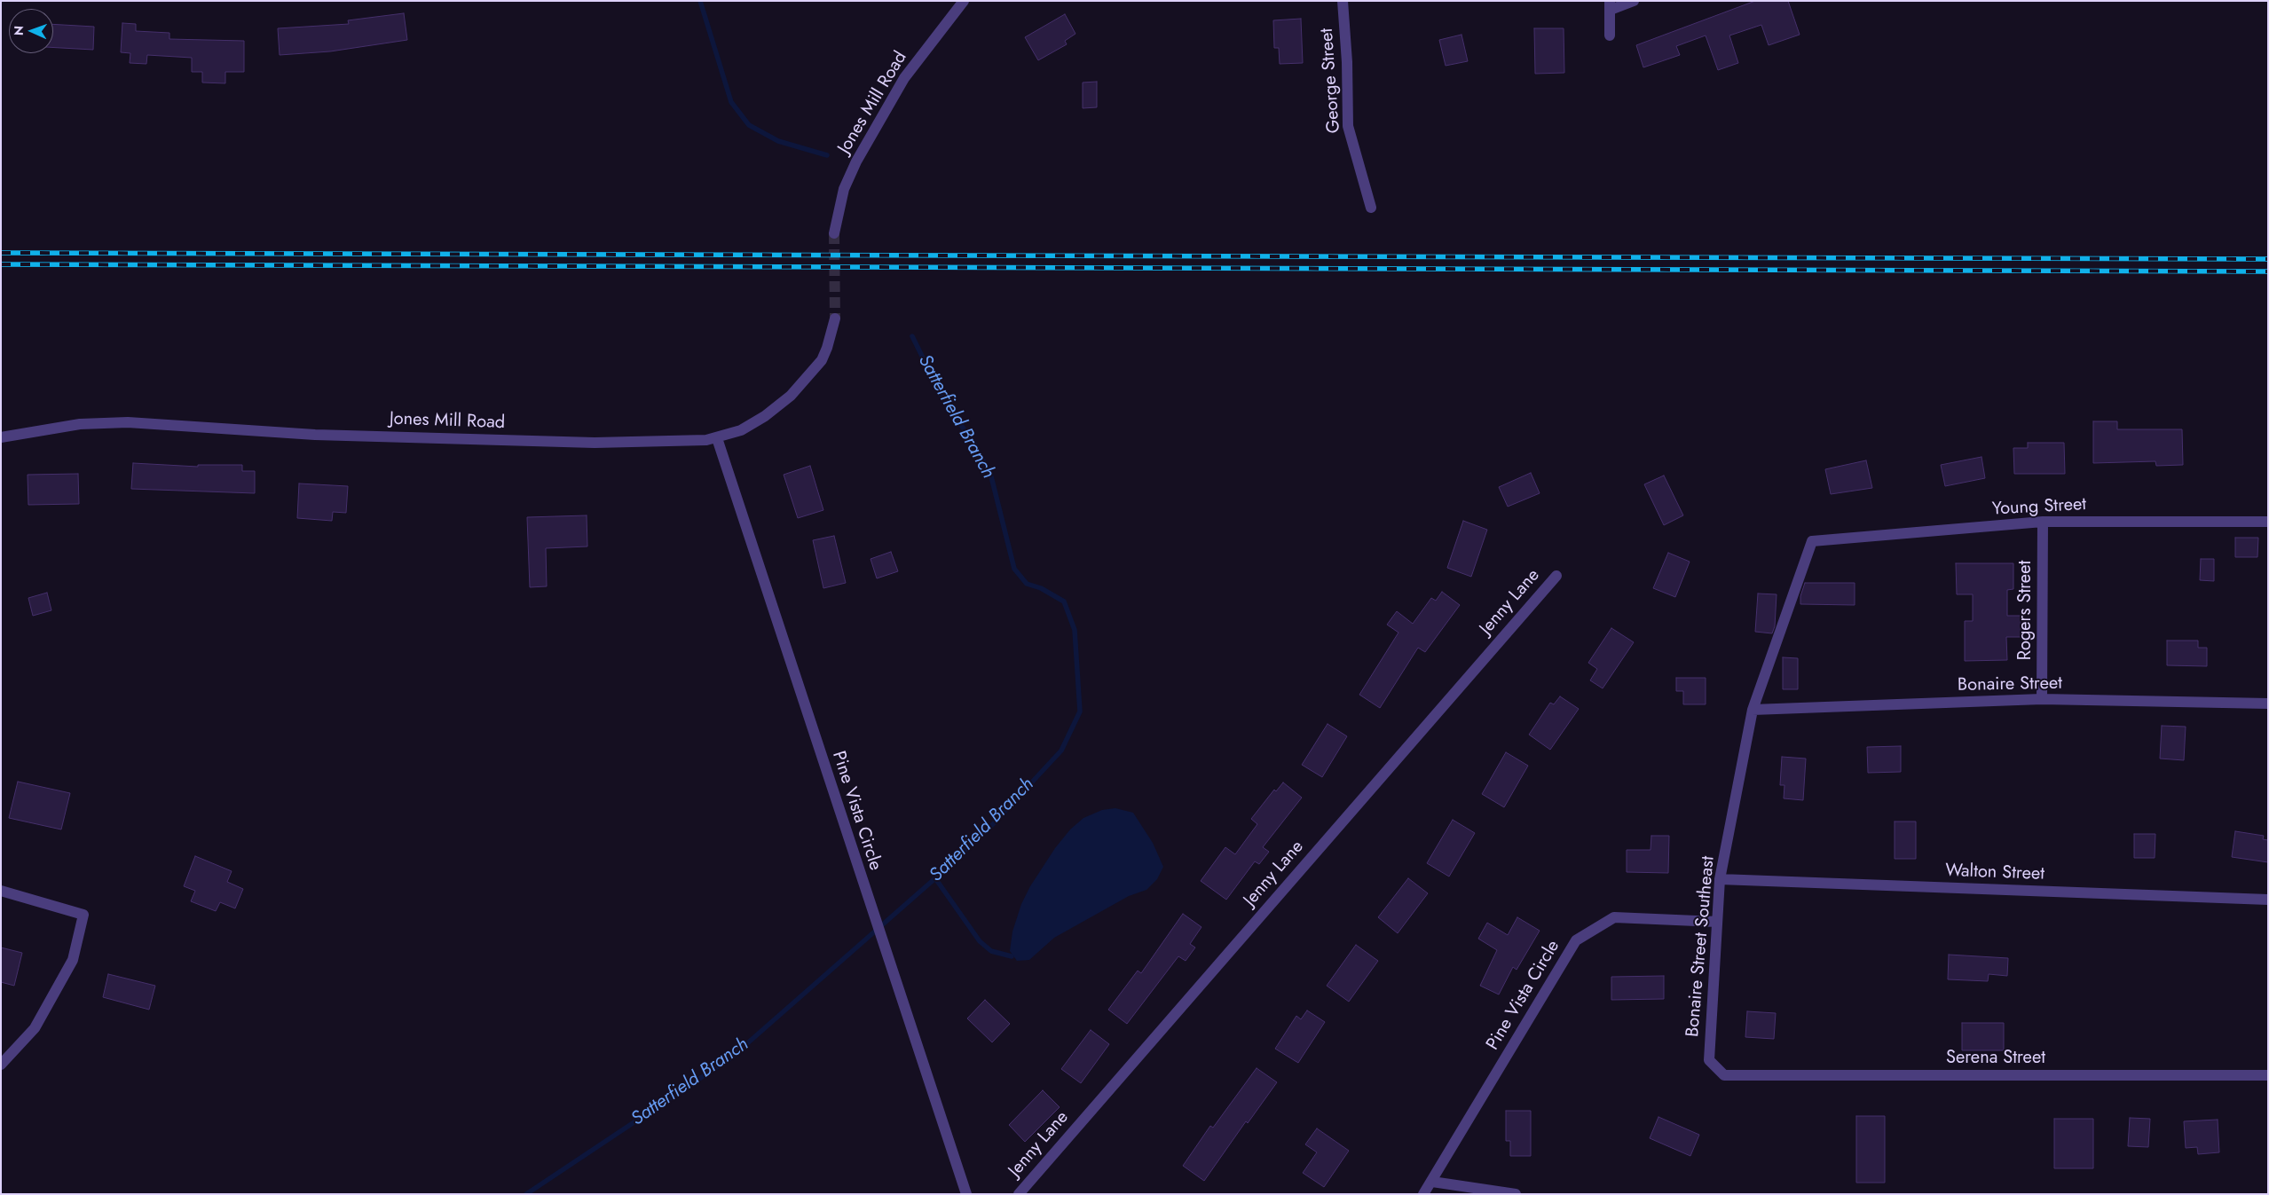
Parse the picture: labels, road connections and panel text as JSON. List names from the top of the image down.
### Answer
{
  "streets": {
    "street": [
      "George Street",
      "Jones Mill Road",
      "Young Street",
      "Jenny Lane",
      "Rogers Street",
      "Bonaire Street",
      "Pine Vista Circle",
      "Walton Street",
      "Bonaire Street Southeast",
      "Serena Street"
    ]
  },
  "crossings": [
    ["Jones Mill Road", "Pine Vista Circle"],
    ["Young Street", "Rogers Street"],
    ["Young Street", "Bonaire Street Southeast"],
    ["Rogers Street", "Bonaire Street"],
    ["Bonaire Street", "Bonaire Street Southeast"],
    ["Pine Vista Circle", "Bonaire Street Southeast"],
    ["Walton Street", "Bonaire Street Southeast"],
    ["Bonaire Street Southeast", "Serena Street"]
  ],
  "water": ["Satterfield Branch"],
  "north": "left"
}
